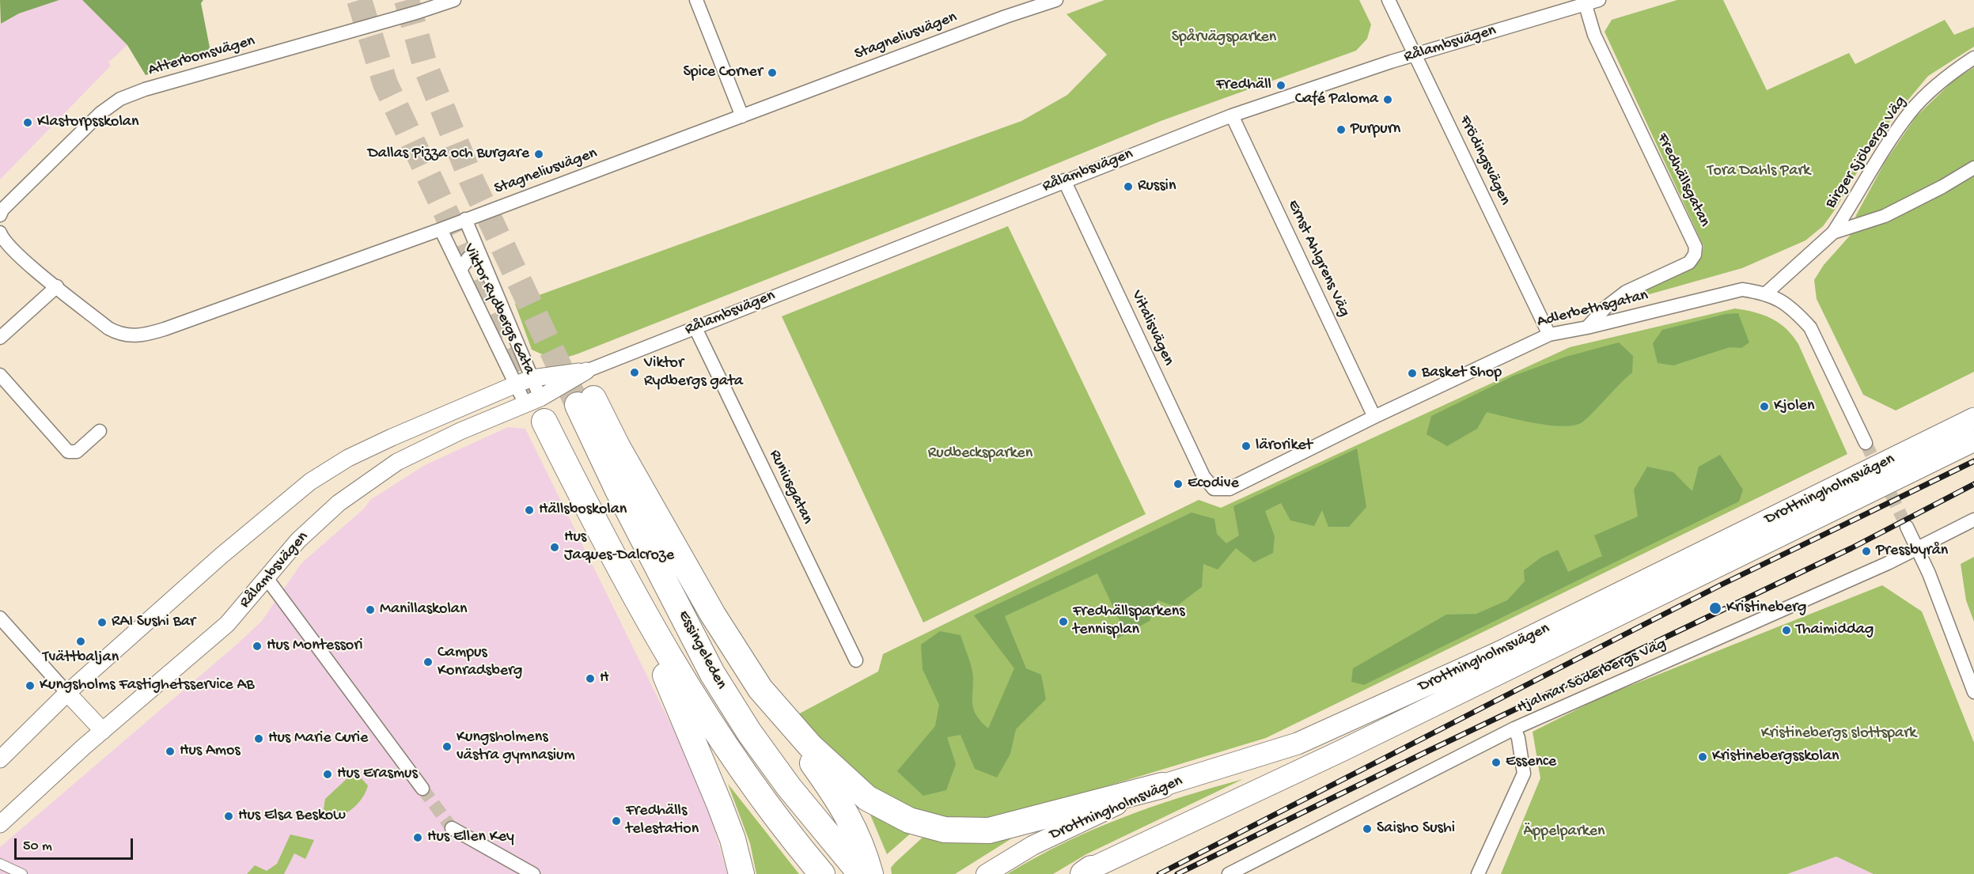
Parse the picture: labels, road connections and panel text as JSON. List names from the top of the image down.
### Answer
{
  "streets": {
    "highway": ["Essingeleden"],
    "main road": ["Drottningholmsvägen"],
    "street": [
      "Stagneliusvägen",
      "Rålambsvägen",
      "Atterbomsvägen",
      "Birger Sjöbergs Väg",
      "Frödingsvägen",
      "Fredhällsgatan",
      "Ernst Ahlgrens Väg",
      "Viktor Rydbergs Gata",
      "Adlerbethsgatan",
      "Vitalisvägen",
      "Runiusgatan",
      "Hjalmar Söderbergs Väg"
    ]
  },
  "crossings": [
    ["Stagneliusvägen", "Viktor Rydbergs Gata"],
    ["Rålambsvägen", "Frödingsvägen"],
    ["Rålambsvägen", "Fredhällsgatan"],
    ["Rålambsvägen", "Ernst Ahlgrens Väg"],
    ["Rålambsvägen", "Viktor Rydbergs Gata"],
    ["Rålambsvägen", "Vitalisvägen"],
    ["Rålambsvägen", "Runiusgatan"],
    ["Rålambsvägen", "Essingeleden"],
    ["Frödingsvägen", "Adlerbethsgatan"],
    ["Fredhällsgatan", "Adlerbethsgatan"],
    ["Ernst Ahlgrens Väg", "Adlerbethsgatan"],
    ["Viktor Rydbergs Gata", "Essingeleden"],
    ["Adlerbethsgatan", "Vitalisvägen"]
  ],
  "parks": [
    "Spårvägsparken",
    "Tora Dahls Park",
    "Rudbecksparken",
    "Kristinebergs slottspark",
    "Äppelparken"
  ],
  "places": [
    "Spice Corner",
    "Fredhäll",
    "Café Paloma",
    "Klastorpsskolan",
    "Purpurn",
    "Dallas Pizza och Burgare",
    "Russin",
    "Viktor Rydbergs gata",
    "Basket Shop",
    "Kjolen",
    "läroriket",
    "Ecodive",
    "Hällsboskolan",
    "Hus Jaques-Dalcroze",
    "Pressbyrån",
    "Kristineberg",
    "Manillaskolan",
    "Fredhällsparkens tennisplan",
    "RAI Sushi Bar",
    "Thaimiddag",
    "Tvättbaljan",
    "Hus Montessori",
    "Campus Konradsberg",
    "H",
    "Kungsholms Fastighetsservice AB",
    "Hus Marie Curie",
    "Kungsholmens västra gymnasium",
    "Hus Amos",
    "Kristinebergsskolan",
    "Essence",
    "Hus Erasmus",
    "Hus Elsa Beskow",
    "Fredhälls telestation",
    "Saisho Sushi",
    "Hus Ellen Key"
  ],
  "scale_bar": "50 m"
}
